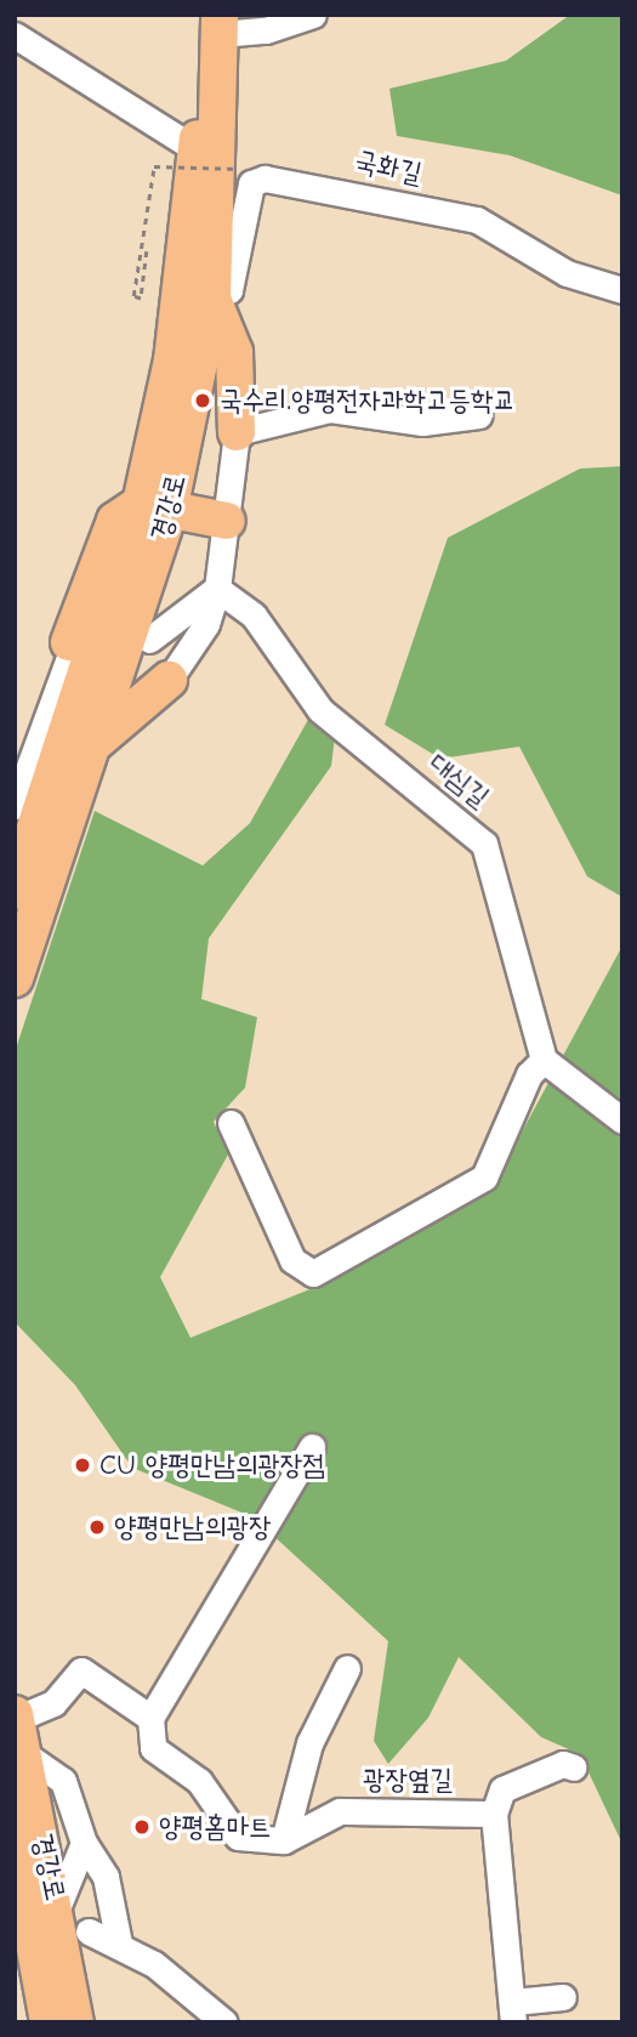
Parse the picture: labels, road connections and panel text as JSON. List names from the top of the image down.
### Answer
{
  "streets": {
    "highway": ["경강로"],
    "street": ["국화길", "대심길", "광장옆길"]
  },
  "crossings": [
    ["국화길", "경강로"]
  ],
  "places": [
    "국수리.양평전자과학고등학교",
    "CU 양평만남의광장점",
    "양평만남의광장",
    "양평홈마트"
  ]
}
